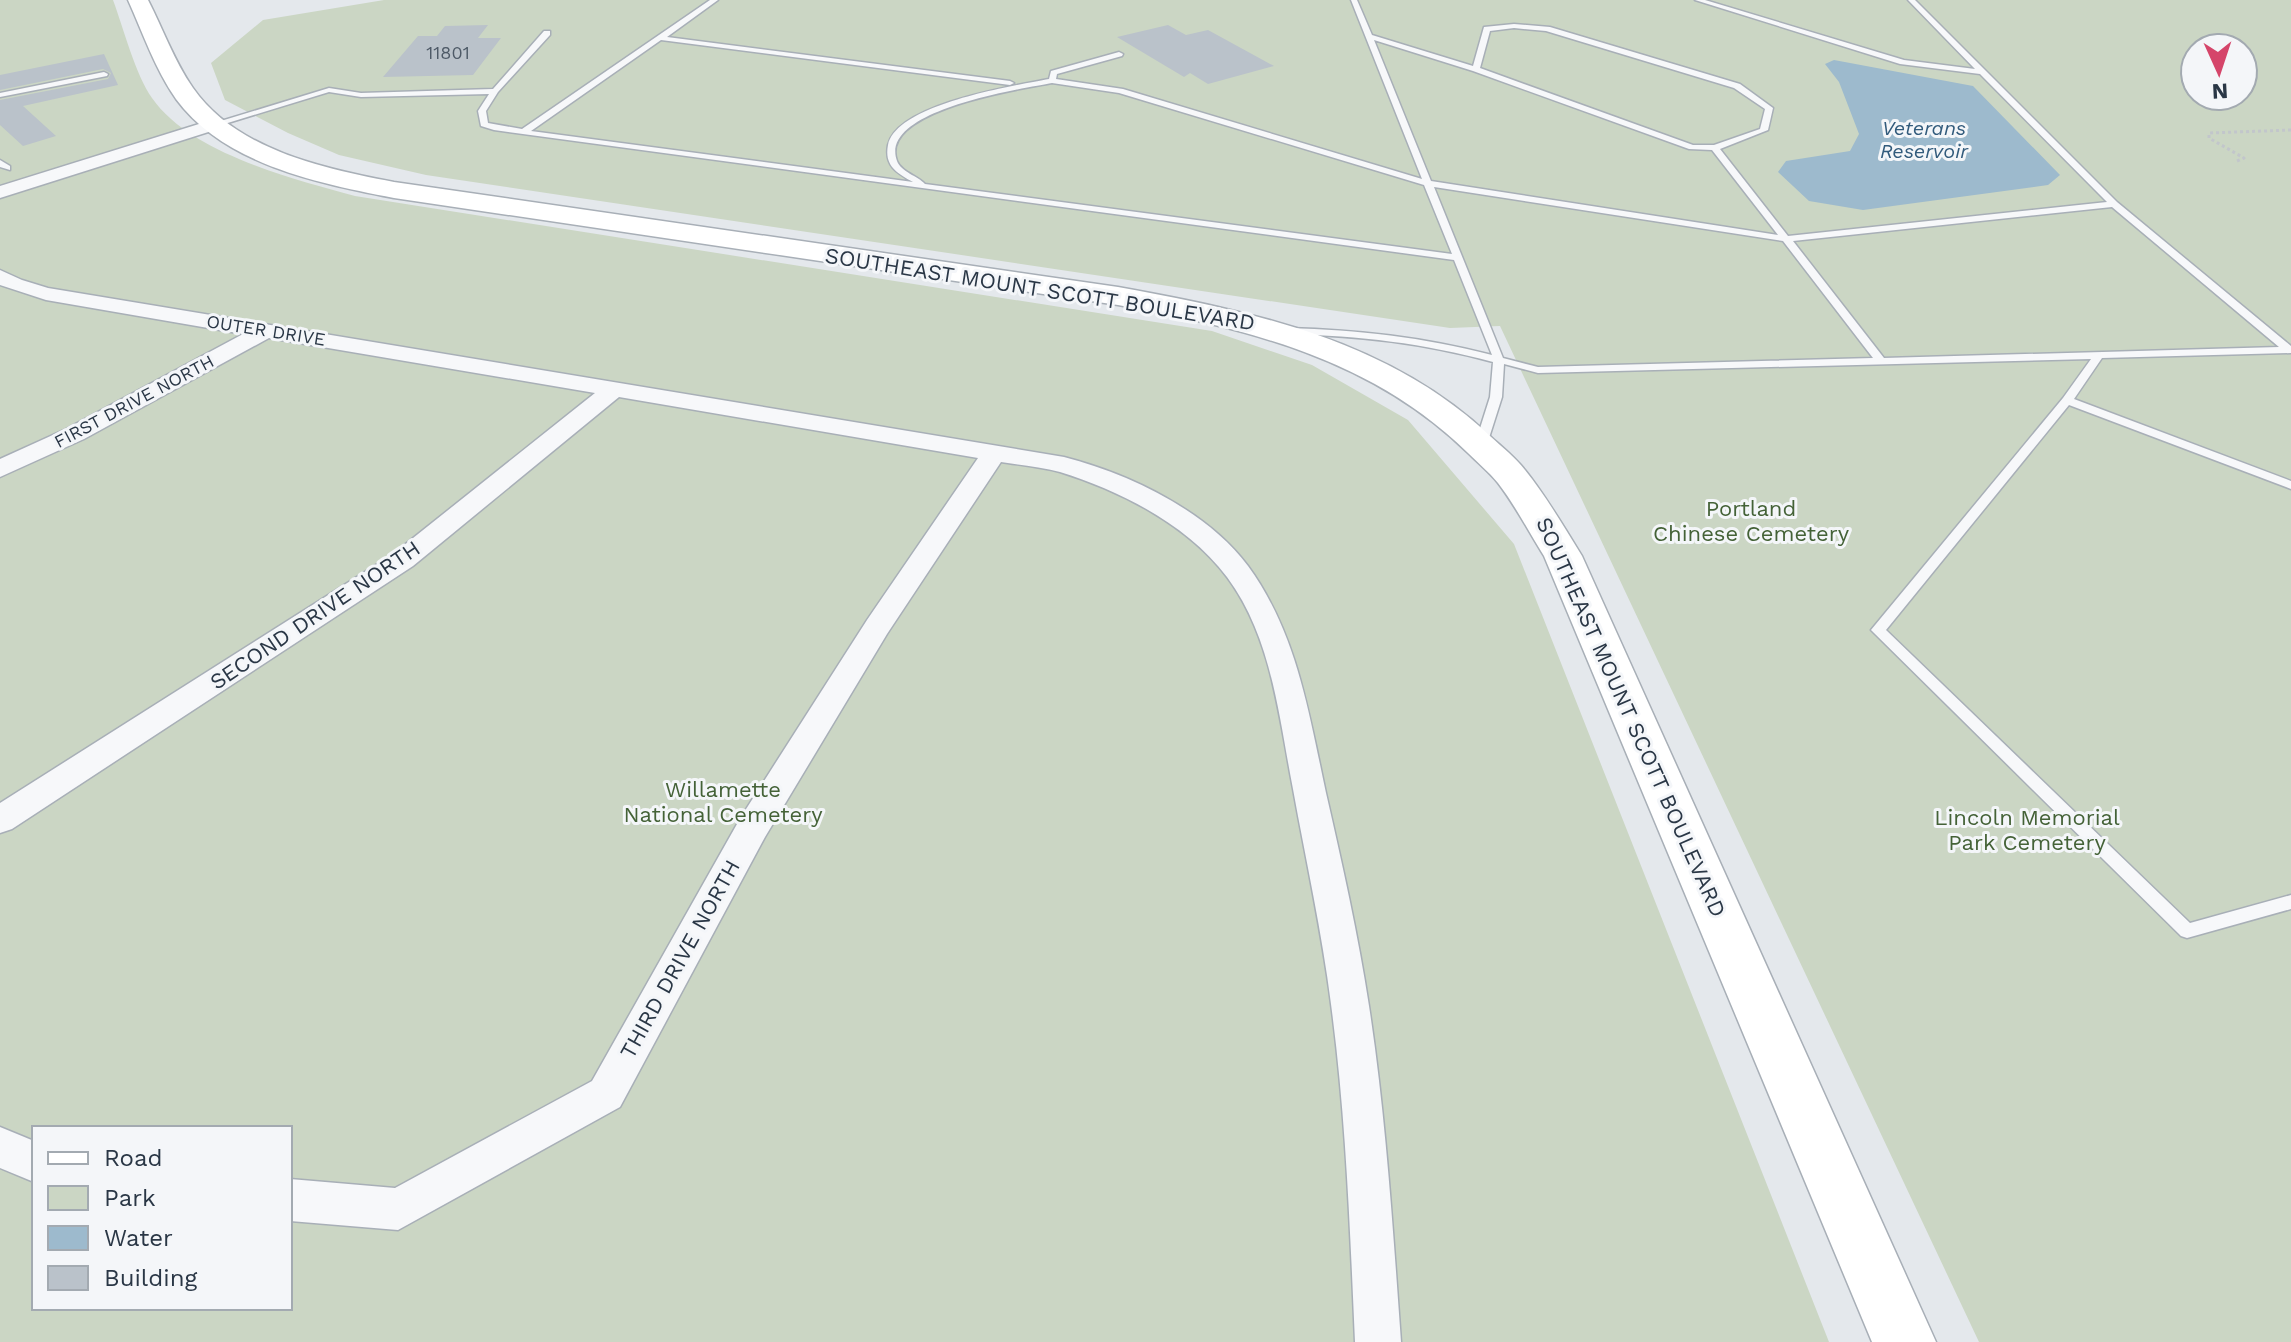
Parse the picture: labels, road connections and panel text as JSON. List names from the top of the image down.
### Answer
{
  "streets": {
    "main road": ["SOUTHEAST MOUNT SCOTT BOULEVARD"],
    "street": [
      "OUTER DRIVE",
      "FIRST DRIVE NORTH",
      "SECOND DRIVE NORTH",
      "THIRD DRIVE NORTH"
    ]
  },
  "crossings": [
    ["OUTER DRIVE", "FIRST DRIVE NORTH"],
    ["OUTER DRIVE", "SECOND DRIVE NORTH"],
    ["OUTER DRIVE", "THIRD DRIVE NORTH"]
  ],
  "water": ["Veterans Reservoir"],
  "parks": ["Portland Chinese Cemetery", "Willamette National Cemetery", "Lincoln Memorial Park Cemetery"],
  "house_numbers": ["11801"],
  "legend": [
    "Road",
    "Park",
    "Water",
    "Building"
  ],
  "north": "bottom"
}
